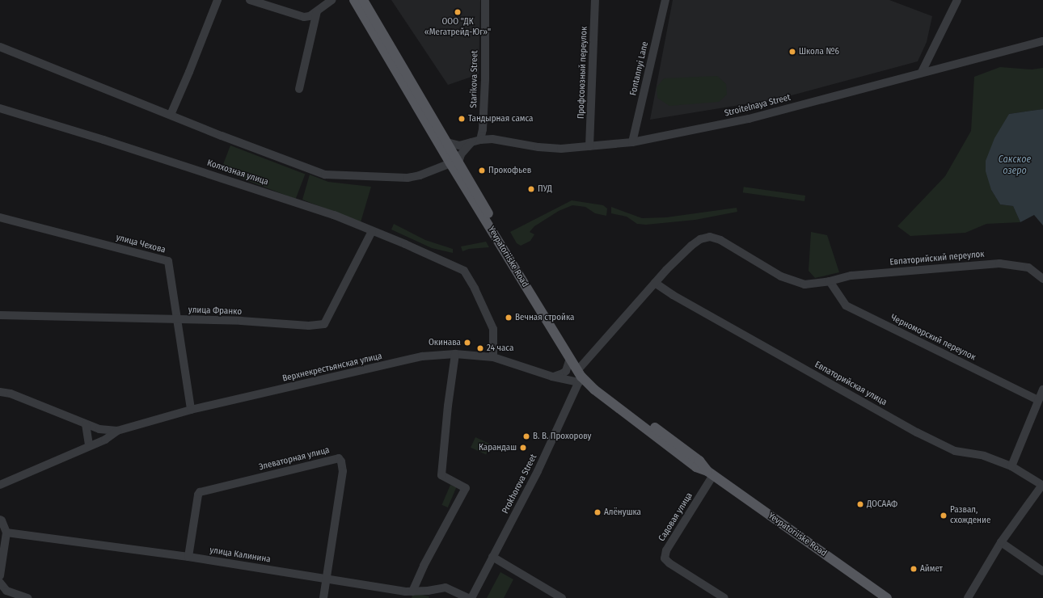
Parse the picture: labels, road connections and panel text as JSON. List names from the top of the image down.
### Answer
{
  "streets": {
    "main road": ["Yevpatoriiske Road"],
    "street": [
      "Fontannyi Lane",
      "Профсоюзный переулок",
      "Starikova Street",
      "Stroitelnaya Street",
      "Колхозная улица",
      "улица Чехова",
      "Евпаторийский переулок",
      "улица Франко",
      "Черноморский переулок",
      "Верхнекрестьянская улица",
      "Евпаторийская улица",
      "Элеваторная улица",
      "Prokhorova Street",
      "Садовая улица",
      "улица Калинина"
    ]
  },
  "crossings": [
    ["Fontannyi Lane", "Stroitelnaya Street"],
    ["Профсоюзный переулок", "Stroitelnaya Street"],
    ["Starikova Street", "Stroitelnaya Street"],
    ["Stroitelnaya Street", "Yevpatoriiske Road"],
    ["Колхозная улица", "улица Франко"],
    ["Колхозная улица", "Верхнекрестьянская улица"],
    ["улица Чехова", "улица Франко"],
    ["улица Чехова", "Верхнекрестьянская улица"],
    ["Yevpatoriiske Road", "Верхнекрестьянская улица"],
    ["Yevpatoriiske Road", "Prokhorova Street"],
    ["Yevpatoriiske Road", "Садовая улица"],
    ["Евпаторийский переулок", "Черноморский переулок"],
    ["Евпаторийский переулок", "Евпаторийская улица"],
    ["Евпаторийский переулок", "Prokhorova Street"],
    ["Верхнекрестьянская улица", "Prokhorova Street"],
    ["Евпаторийская улица", "Prokhorova Street"],
    ["Элеваторная улица", "улица Калинина"]
  ],
  "water": ["Сакское озеро"],
  "places": [
    "ООО \"ДК «Мегатрейд-Юг»\"",
    "Школа №6",
    "Тандырная самса",
    "Прокофьев",
    "ПУД",
    "Вечная стройка",
    "Окинава",
    "24 часа",
    "В. В. Прохорову",
    "Карандаш",
    "ДОСААФ",
    "Алёнушка",
    "Развал, схождение",
    "Аймет"
  ]
}
